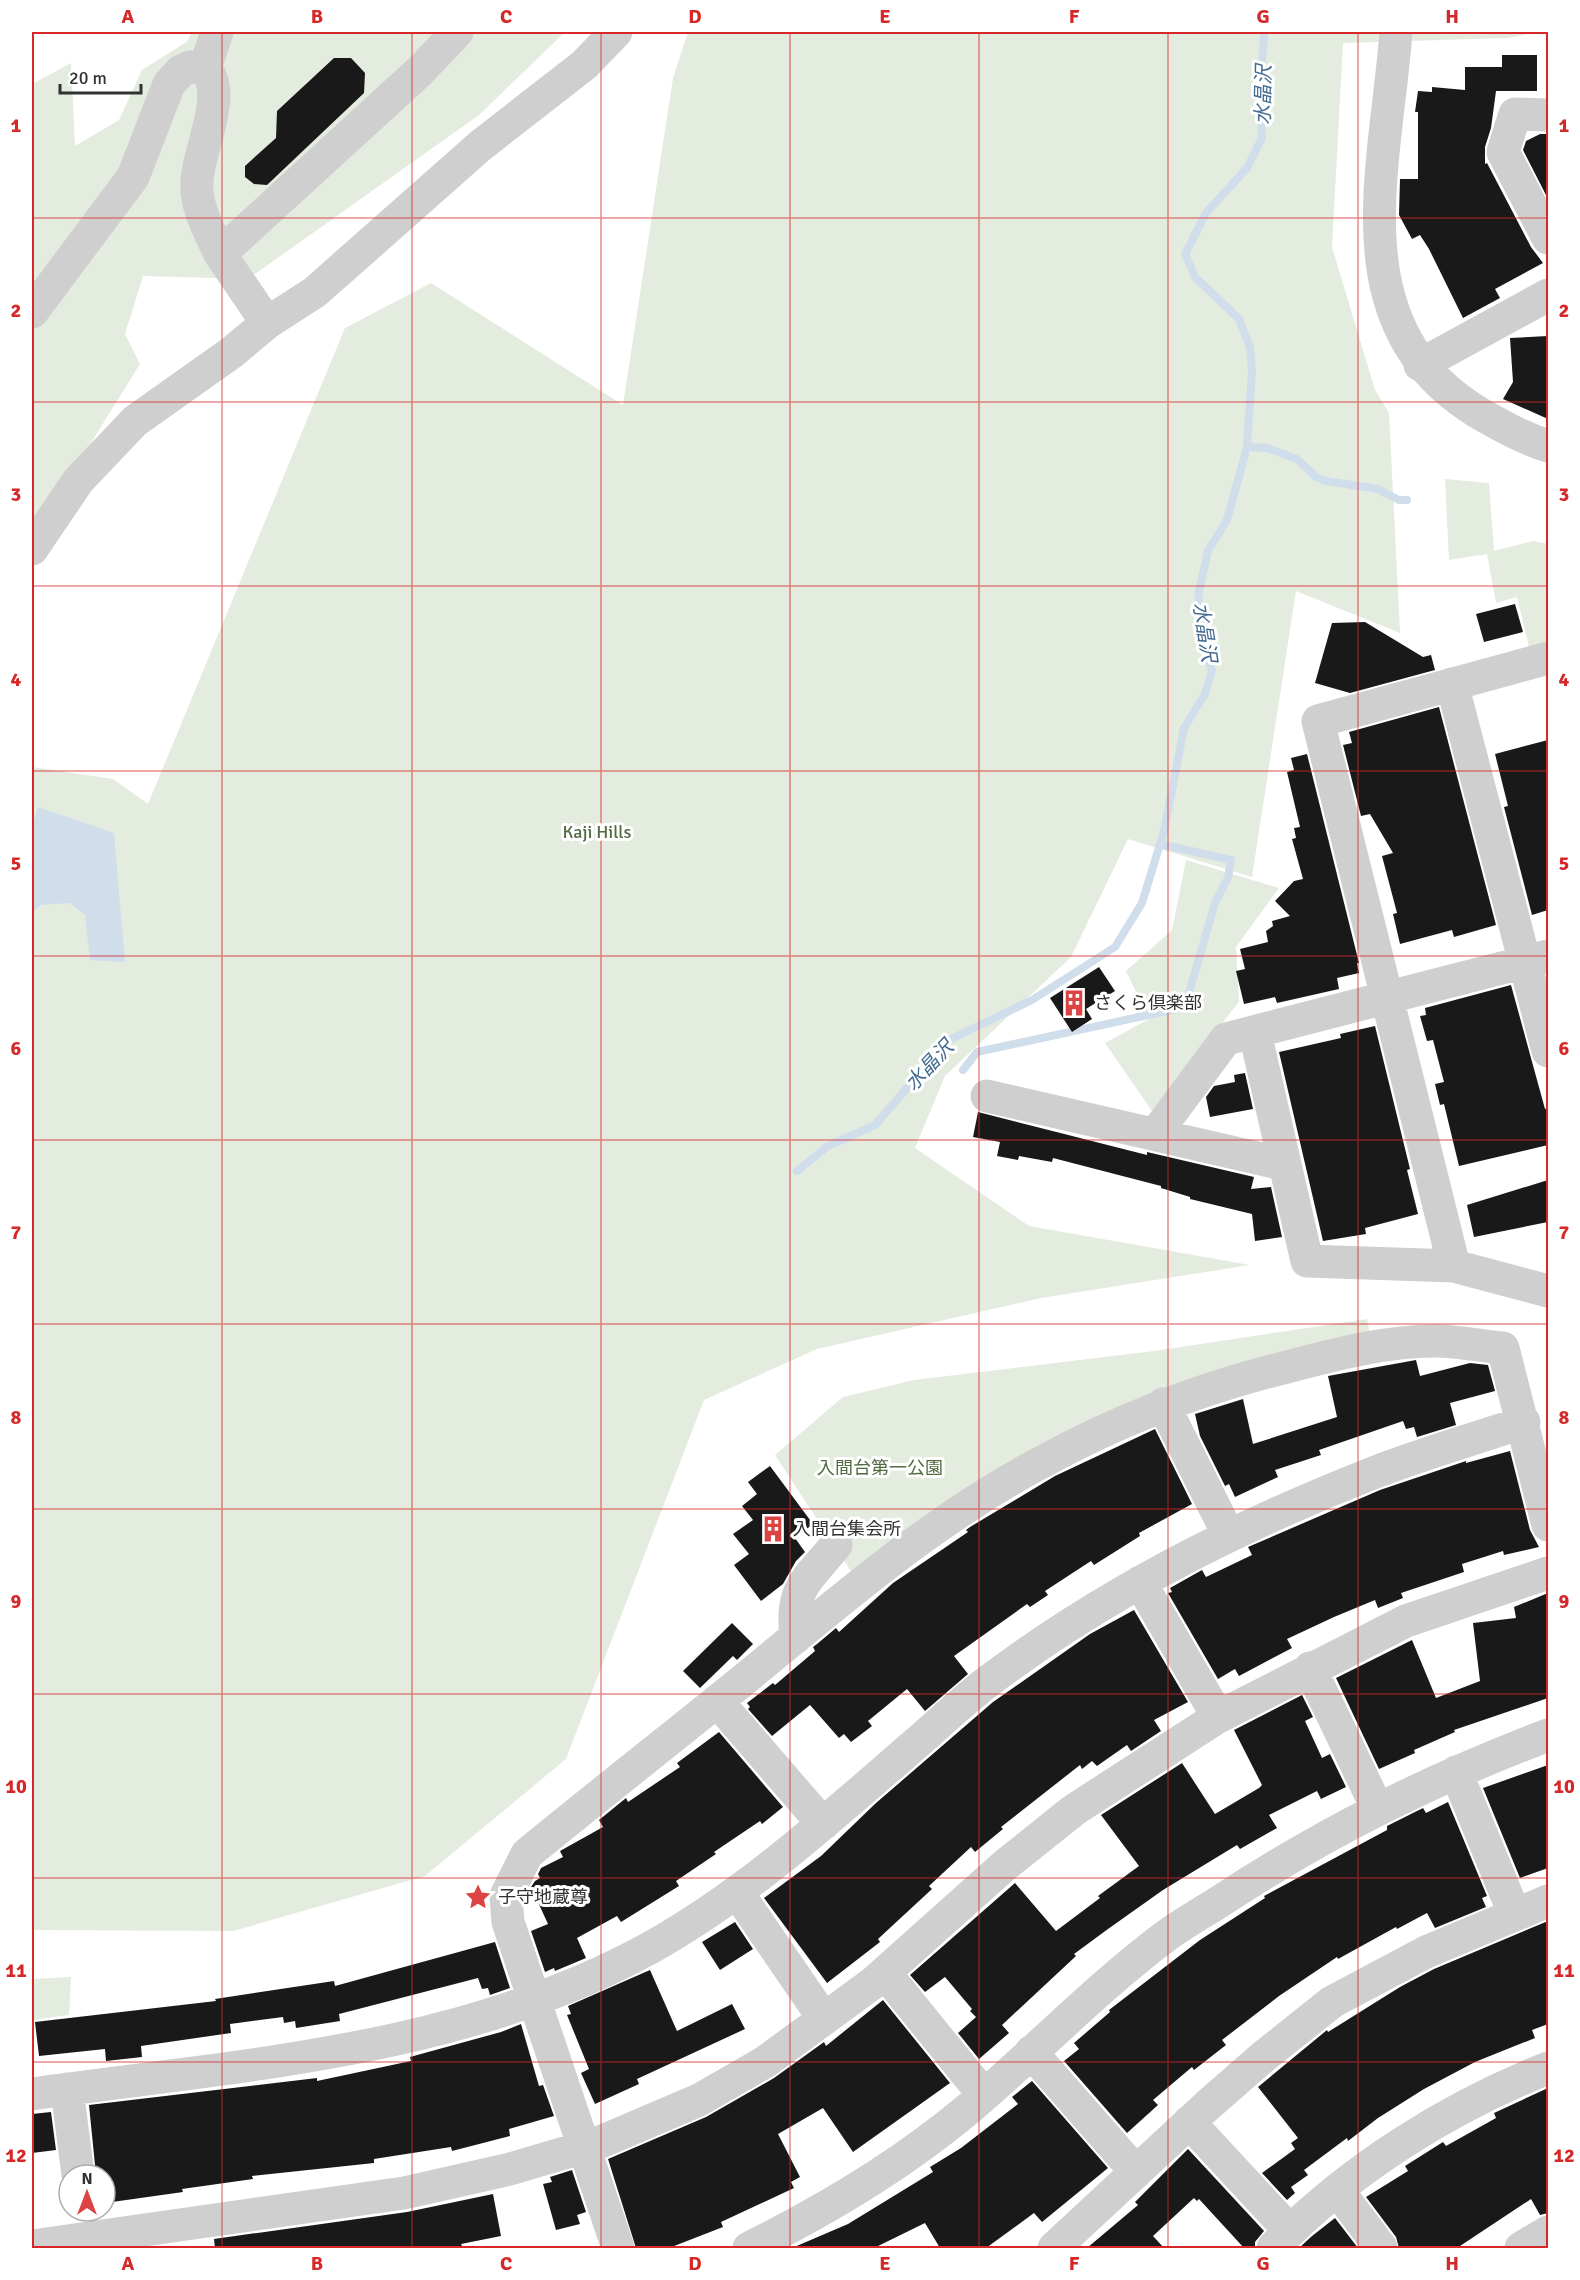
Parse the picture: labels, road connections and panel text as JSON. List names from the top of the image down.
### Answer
{
  "water": ["水晶沢"],
  "parks": ["Kaji Hills", "入間台第一公園"],
  "places": {
    "building": ["さくら倶楽部", "入間台集会所"],
    "place": ["子守地蔵尊"]
  },
  "scale_bar": "20 m",
  "north": "top",
  "grid": {
    "columns": [
      "A",
      "B",
      "C",
      "D",
      "E",
      "F",
      "G",
      "H"
    ],
    "rows": [
      "1",
      "2",
      "3",
      "4",
      "5",
      "6",
      "7",
      "8",
      "9",
      "10",
      "11",
      "12"
    ]
  }
}
